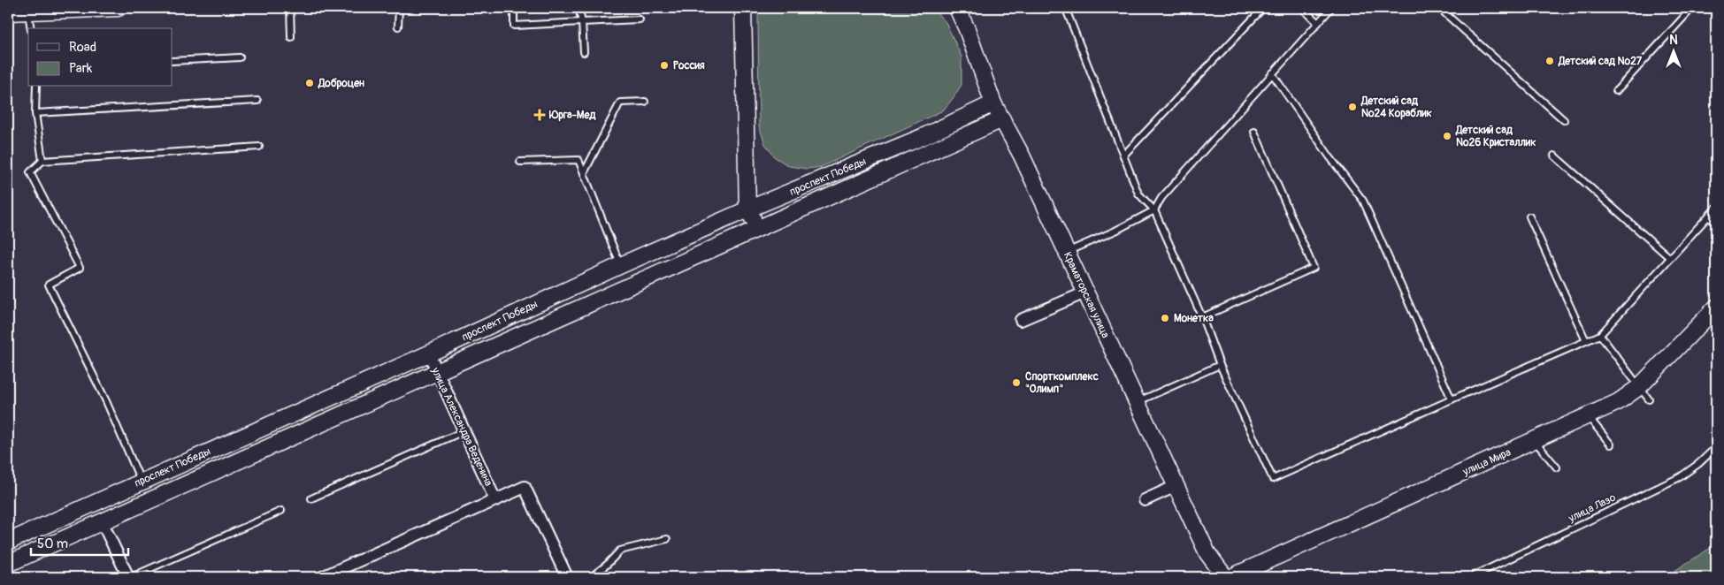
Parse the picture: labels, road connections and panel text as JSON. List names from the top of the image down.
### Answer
{
  "streets": {
    "main road": ["проспект Победы", "Краматорская улица", "улица Мира"],
    "street": ["улица Александра Веденина"],
    "lane": ["улица Лазо"]
  },
  "crossings": [
    ["проспект Победы", "Краматорская улица"],
    ["проспект Победы", "улица Александра Веденина"]
  ],
  "places": {
    "other": [
      "Детский сад №27",
      "Россия",
      "Доброцен",
      "Детский сад №24 Кораблик",
      "Детский сад №26 Кристаллик",
      "Монетка",
      "Спорткомплекс \"Олимп\""
    ],
    "health": ["Юрга-Мед"]
  },
  "legend": ["Road", "Park"],
  "scale_bar": "50 m",
  "north": "top"
}
